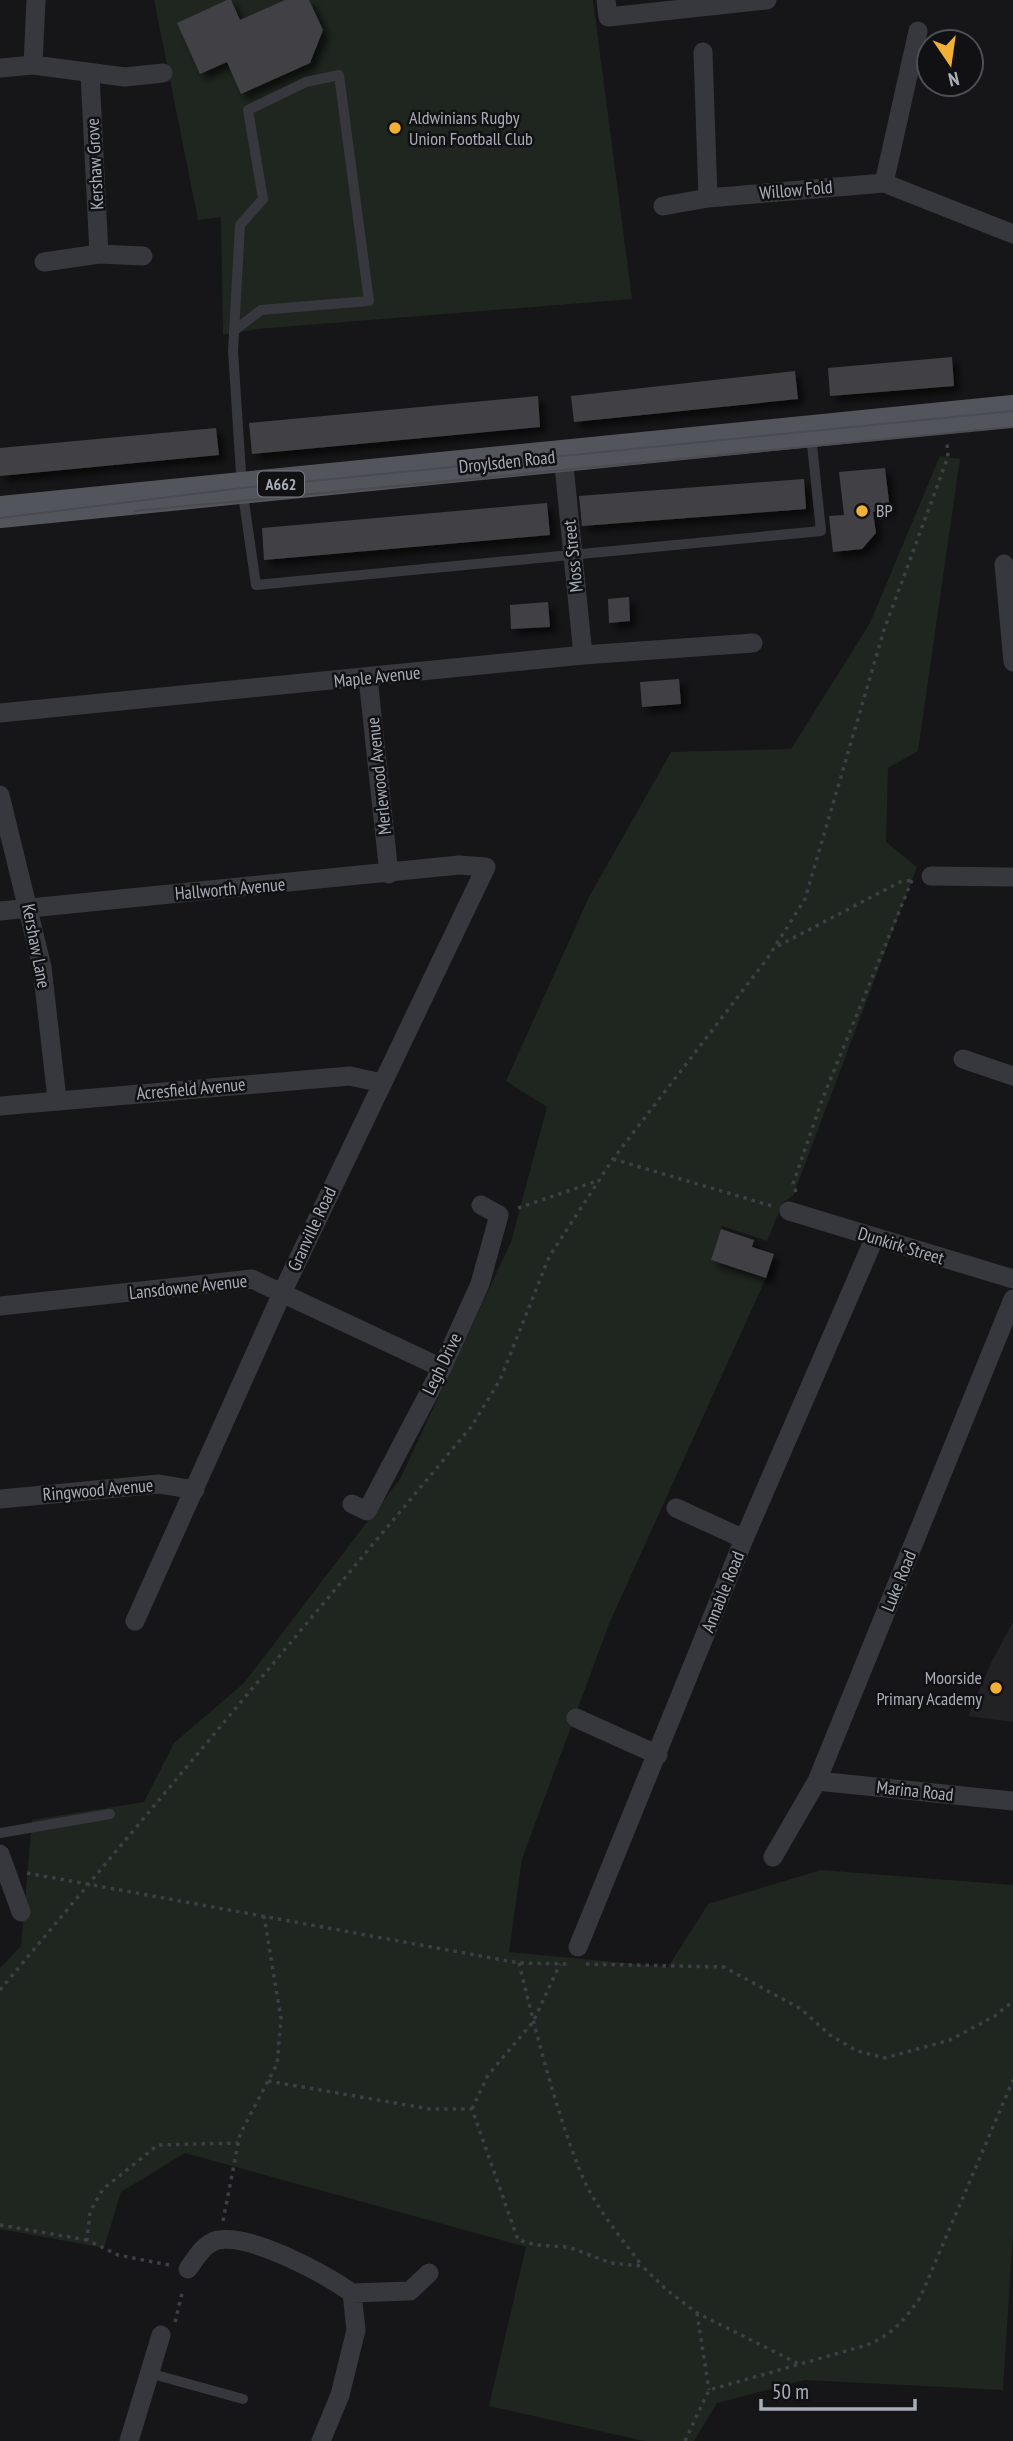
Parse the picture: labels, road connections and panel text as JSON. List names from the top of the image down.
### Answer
{
  "streets": {
    "main road": ["Droylsden Road", "A662"],
    "street": [
      "Kershaw Grove",
      "Willow Fold",
      "Moss Street",
      "Maple Avenue",
      "Merlewood Avenue",
      "Hallworth Avenue",
      "Kershaw Lane",
      "Acresfield Avenue",
      "Granville Road",
      "Dunkirk Street",
      "Lansdowne Avenue",
      "Legh Drive",
      "Ringwood Avenue",
      "Luke Road",
      "Annable Road",
      "Marina Road"
    ]
  },
  "crossings": [
    ["Droylsden Road", "Moss Street"],
    ["Moss Street", "Maple Avenue"],
    ["Maple Avenue", "Merlewood Avenue"],
    ["Merlewood Avenue", "Hallworth Avenue"],
    ["Hallworth Avenue", "Kershaw Lane"],
    ["Hallworth Avenue", "Granville Road"],
    ["Kershaw Lane", "Acresfield Avenue"],
    ["Acresfield Avenue", "Granville Road"],
    ["Granville Road", "Lansdowne Avenue"],
    ["Granville Road", "Ringwood Avenue"],
    ["Dunkirk Street", "Annable Road"],
    ["Lansdowne Avenue", "Legh Drive"],
    ["Luke Road", "Marina Road"]
  ],
  "places": ["Aldwinians Rugby Union Football Club", "BP", "Moorside Primary Academy"],
  "scale_bar": "50 m",
  "north": "bottom"
}
